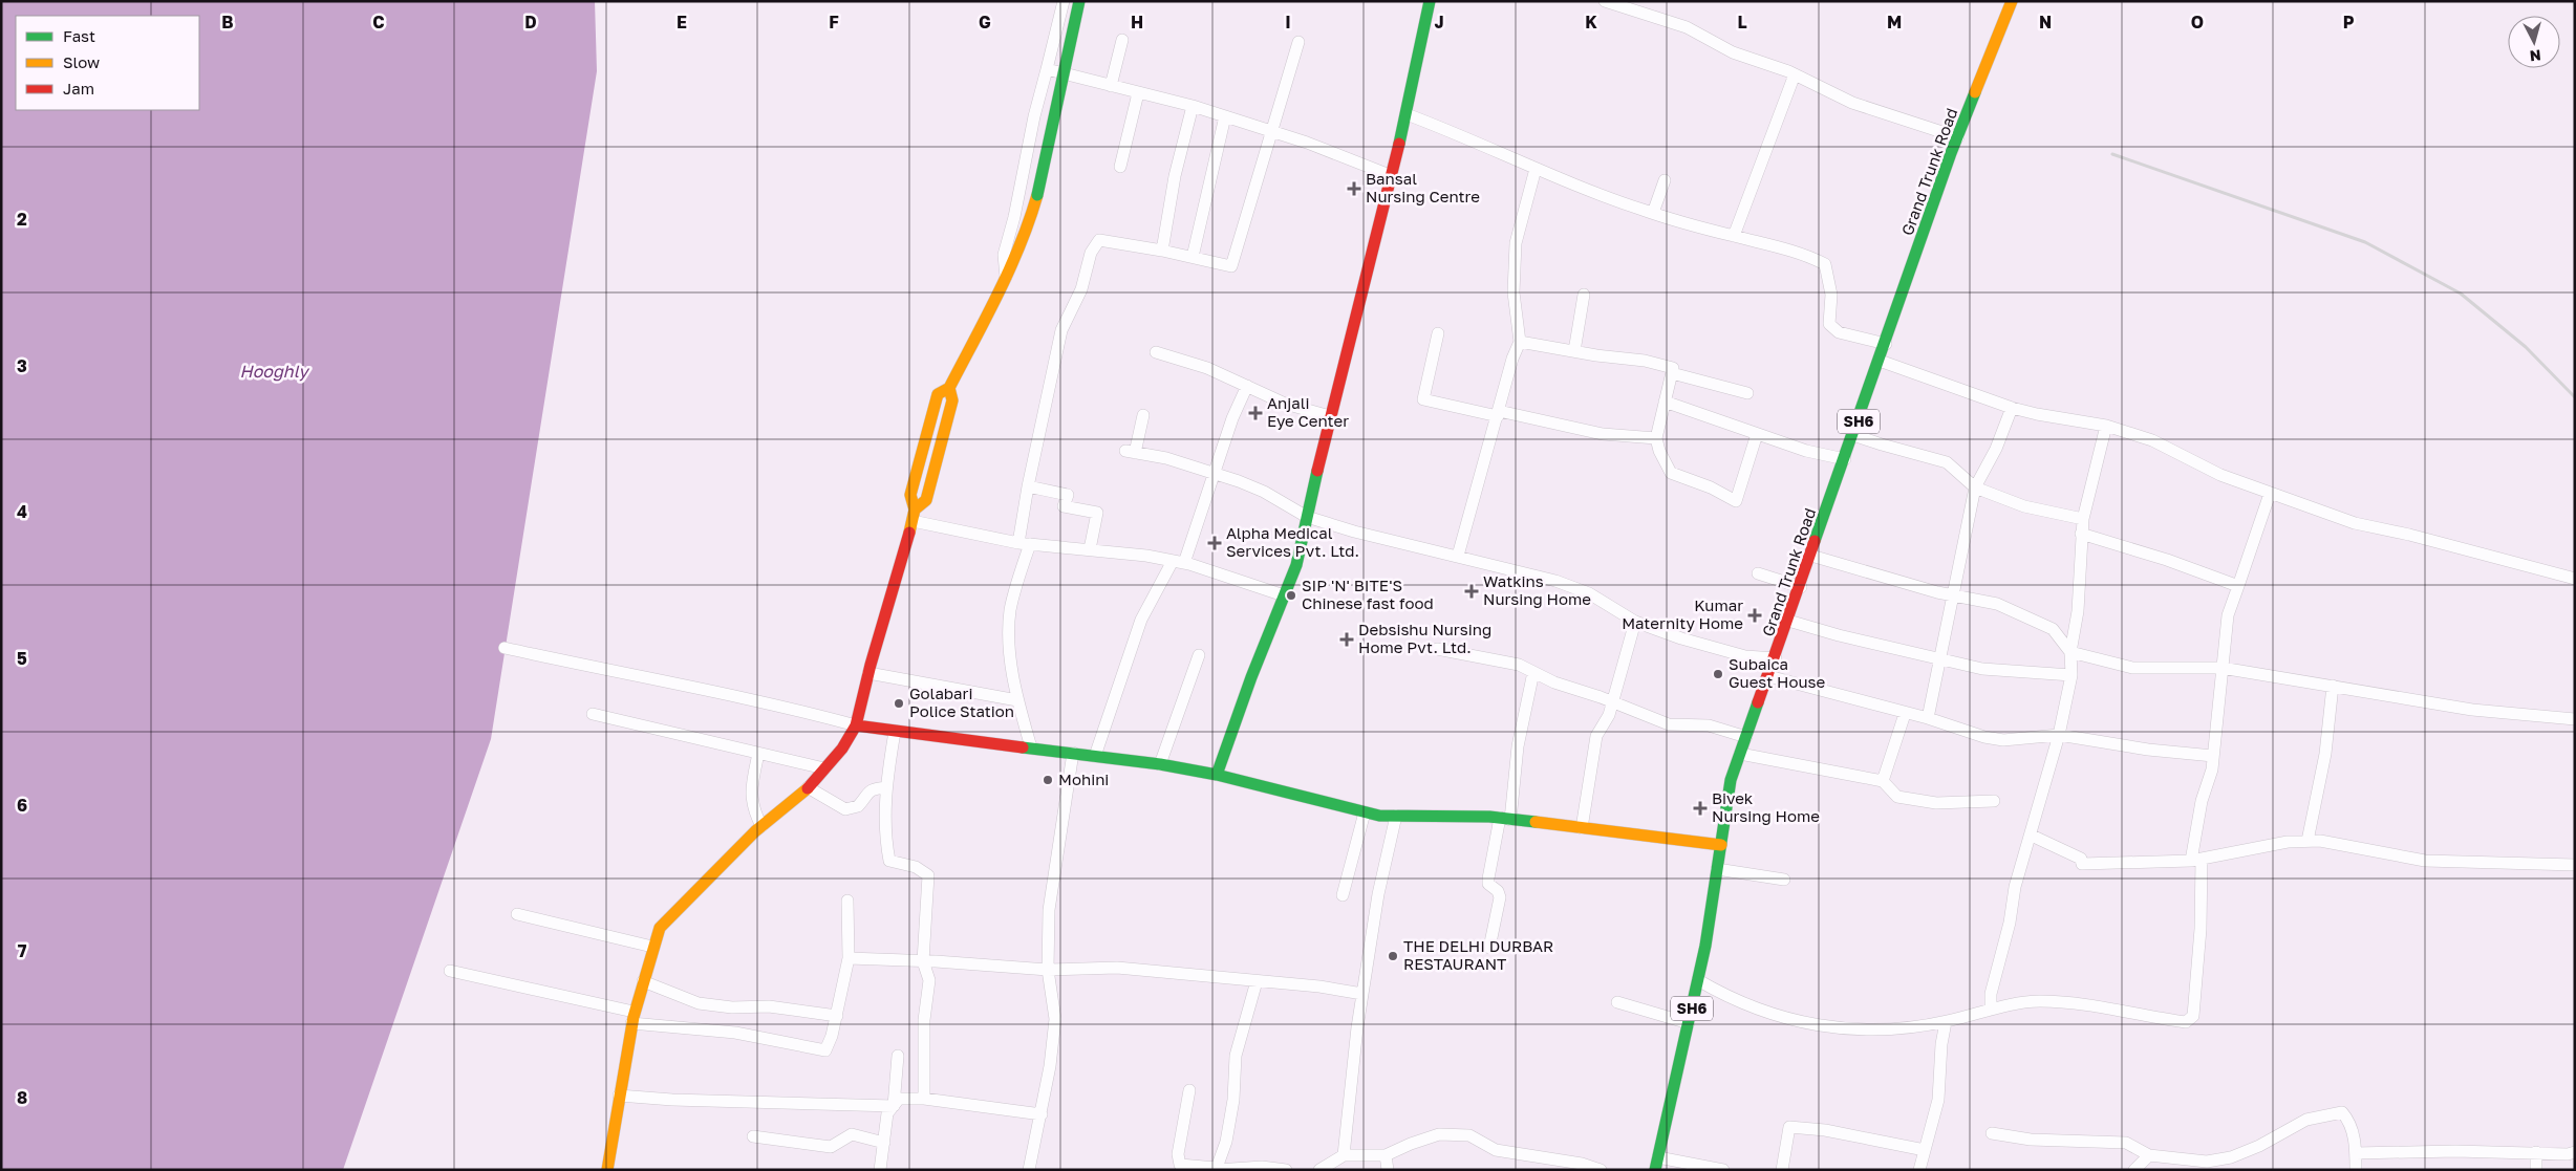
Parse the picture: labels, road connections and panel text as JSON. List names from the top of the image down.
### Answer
{
  "streets": {
    "main road": ["Grand Trunk Road", "SH6"]
  },
  "water": ["Hooghly"],
  "places": {
    "health": [
      "Bansal Nursing Centre",
      "Anjali Eye Center",
      "Alpha Medical Services Pvt. Ltd.",
      "Watkins Nursing Home",
      "Kumar Maternity Home",
      "Debsishu Nursing Home Pvt. Ltd.",
      "Bivek Nursing Home"
    ],
    "other": [
      "SIP 'N' BITE'S Chinese fast food",
      "Subaica Guest House",
      "Golabari Police Station",
      "Mohini",
      "THE DELHI DURBAR RESTAURANT"
    ]
  },
  "legend": ["Fast", "Slow", "Jam"],
  "north": "bottom",
  "grid": {
    "columns": [
      "B",
      "C",
      "D",
      "E",
      "F",
      "G",
      "H",
      "I",
      "J",
      "K",
      "L",
      "M",
      "N",
      "O",
      "P"
    ],
    "rows": [
      "2",
      "3",
      "4",
      "5",
      "6",
      "7",
      "8"
    ]
  }
}
